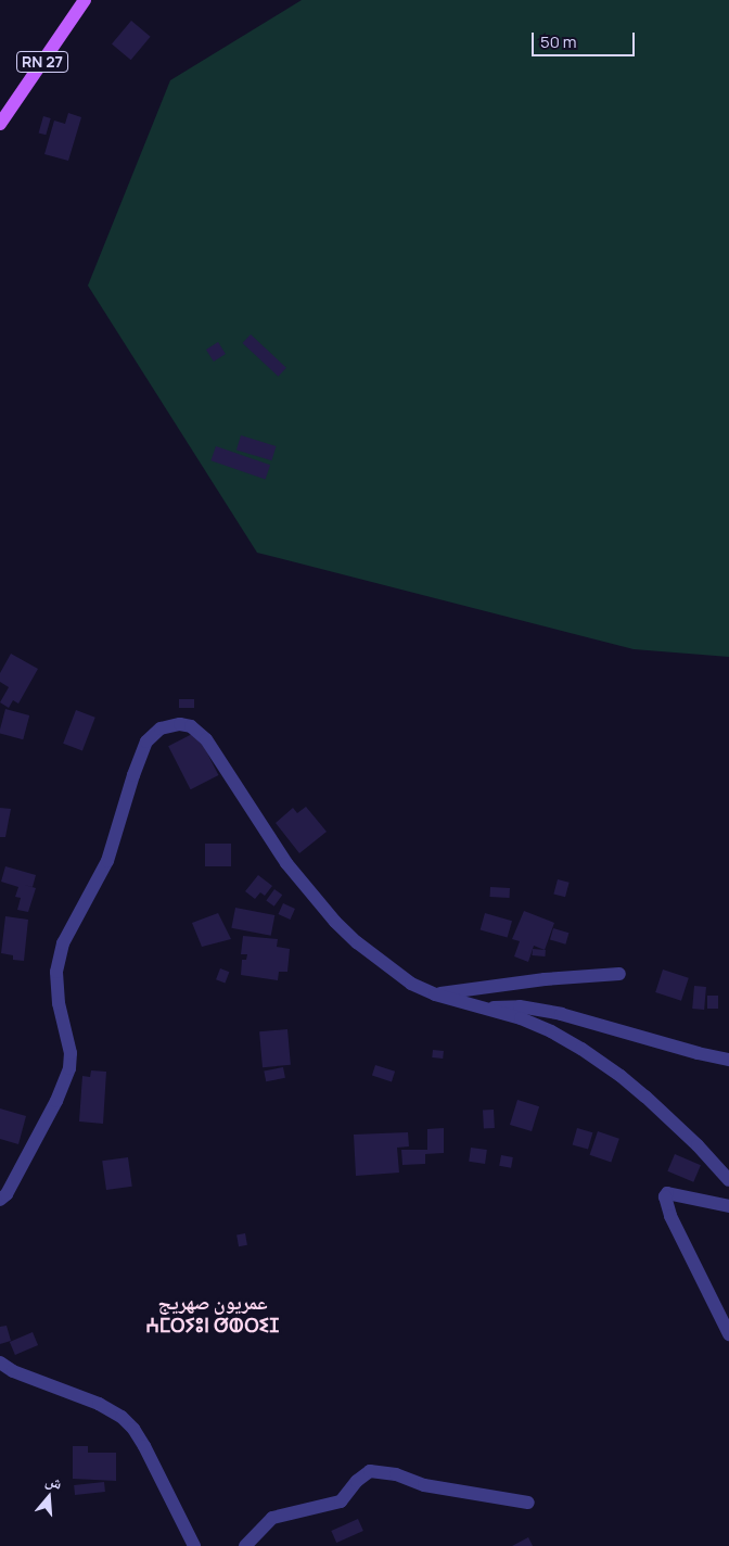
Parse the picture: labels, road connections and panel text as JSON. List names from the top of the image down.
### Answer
{
  "streets": {
    "main road": ["RN 27"]
  },
  "districts": ["عمريون صهريج ⵄⵎⵔⵢⵓⵏ ⵚⵀⵔⵉⵊ"],
  "scale_bar": "50 m",
  "north": "top"
}
